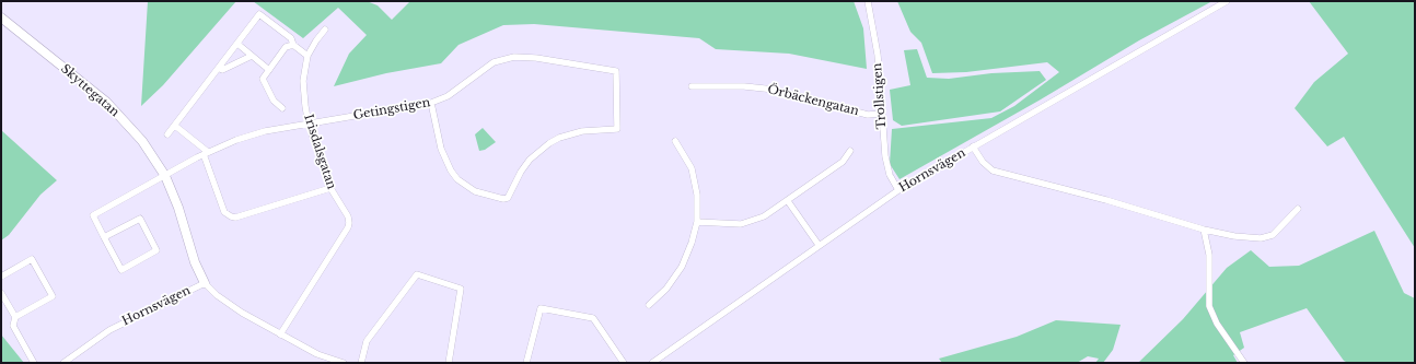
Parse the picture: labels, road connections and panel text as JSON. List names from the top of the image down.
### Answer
{
  "streets": {
    "street": [
      "Skyttegatan",
      "Trollstigen",
      "Örbäckengatan",
      "Getingstigen",
      "Irisdalsgatan",
      "Hornsvägen"
    ]
  },
  "crossings": [
    ["Skyttegatan", "Getingstigen"],
    ["Skyttegatan", "Hornsvägen"],
    ["Trollstigen", "Örbäckengatan"],
    ["Trollstigen", "Hornsvägen"],
    ["Getingstigen", "Irisdalsgatan"],
    ["Irisdalsgatan", "Hornsvägen"]
  ]
}
